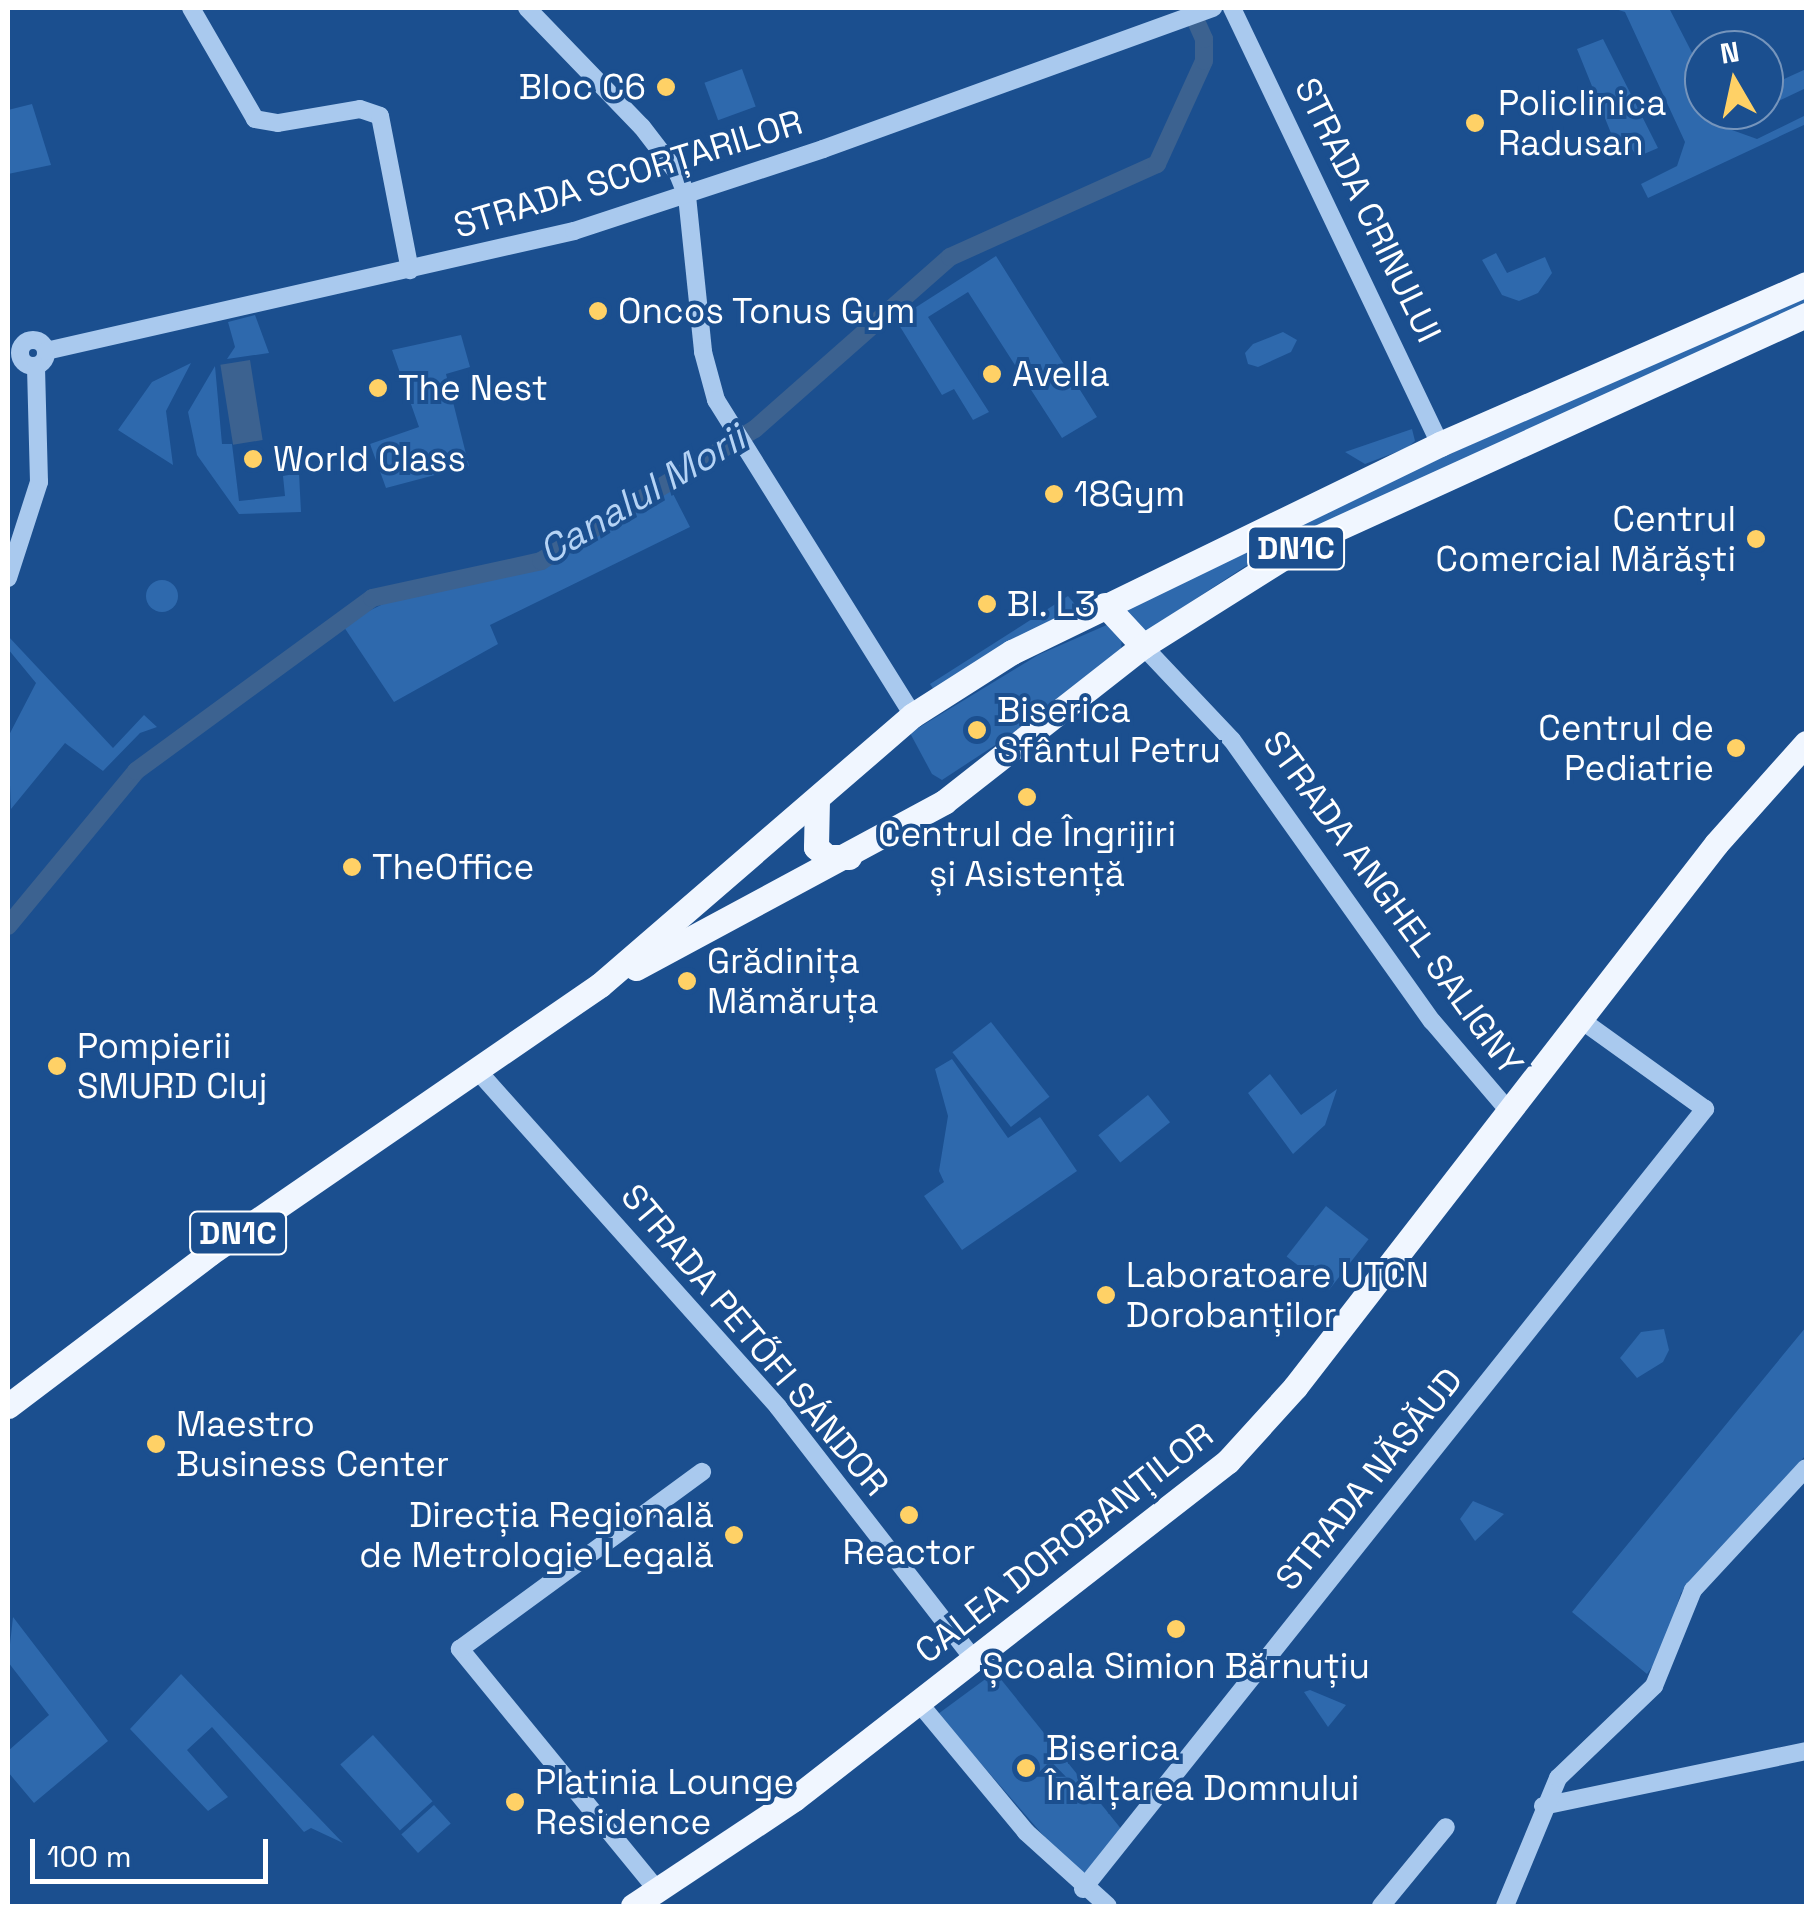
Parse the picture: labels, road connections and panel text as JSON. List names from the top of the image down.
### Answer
{
  "streets": {
    "main road": ["DN1C", "CALEA DOROBANȚILOR"],
    "street": [
      "STRADA SCORȚARILOR",
      "STRADA CRINULUI",
      "STRADA ANGHEL SALIGNY",
      "STRADA PETŐFI SÁNDOR",
      "STRADA NĂSĂUD"
    ]
  },
  "crossings": [
    ["STRADA CRINULUI", "DN1C"],
    ["DN1C", "STRADA ANGHEL SALIGNY"],
    ["DN1C", "STRADA PETŐFI SÁNDOR"],
    ["STRADA ANGHEL SALIGNY", "CALEA DOROBANȚILOR"],
    ["STRADA PETŐFI SÁNDOR", "CALEA DOROBANȚILOR"],
    ["STRADA NĂSĂUD", "CALEA DOROBANȚILOR"]
  ],
  "water": ["Canalul Morii"],
  "places": [
    "Bloc C6",
    "Policlinica Radusan",
    "Oncos Tonus Gym",
    "Avella",
    "The Nest",
    "World Class",
    "18Gym",
    "Centrul Comercial Mărăști",
    "Bl. L3",
    "Biserica Sfântul Petru",
    "Centrul de Pediatrie",
    "Centrul de Îngrijiri și Asistență",
    "TheOffice",
    "Grădinița Mămăruța",
    "Pompierii SMURD Cluj",
    "Laboratoare UTCN Dorobanților",
    "Maestro Business Center",
    "Reactor",
    "Direcția Regională de Metrologie Legală",
    "Școala Simion Bărnuțiu",
    "Biserica Înălțarea Domnului",
    "Platinia Lounge Residence"
  ],
  "scale_bar": "100 m",
  "north": "top"
}
